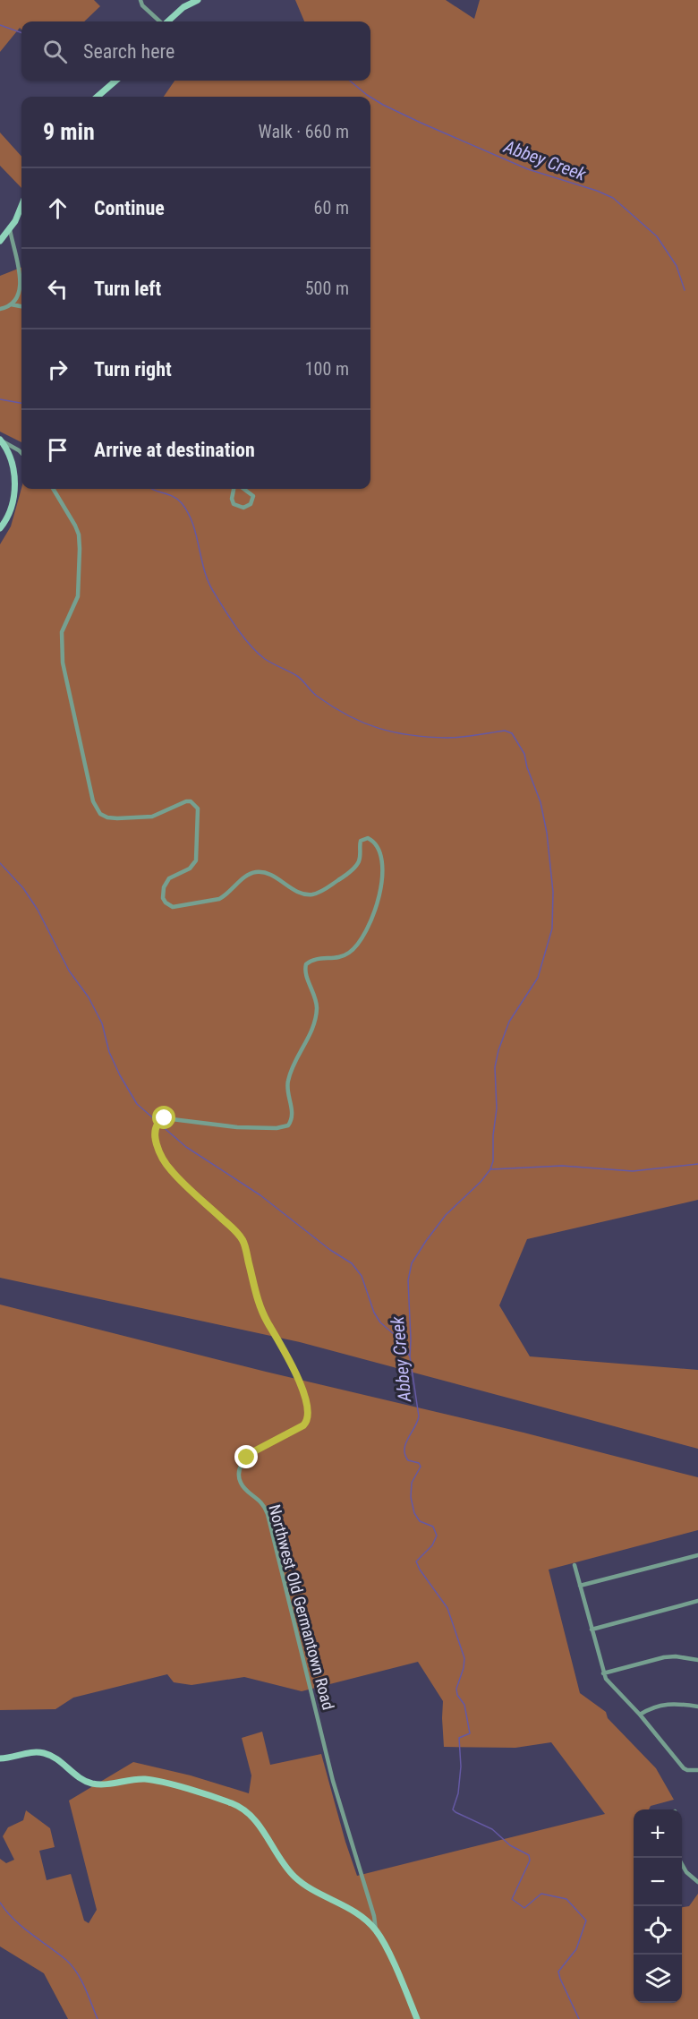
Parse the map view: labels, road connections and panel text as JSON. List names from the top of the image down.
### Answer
{
  "streets": {
    "street": ["Northwest Old Germantown Road"]
  },
  "water": ["Abbey Creek"],
  "page": {
    "search": "Search here",
    "heading": ["9 min", "Walk · 660 m"],
    "list": [
      ["Continue", "60 m"],
      ["Turn left", "500 m"],
      ["Turn right", "100 m"],
      "Arrive at destination"
    ],
    "map_buttons": ["+", "−"]
  }
}
